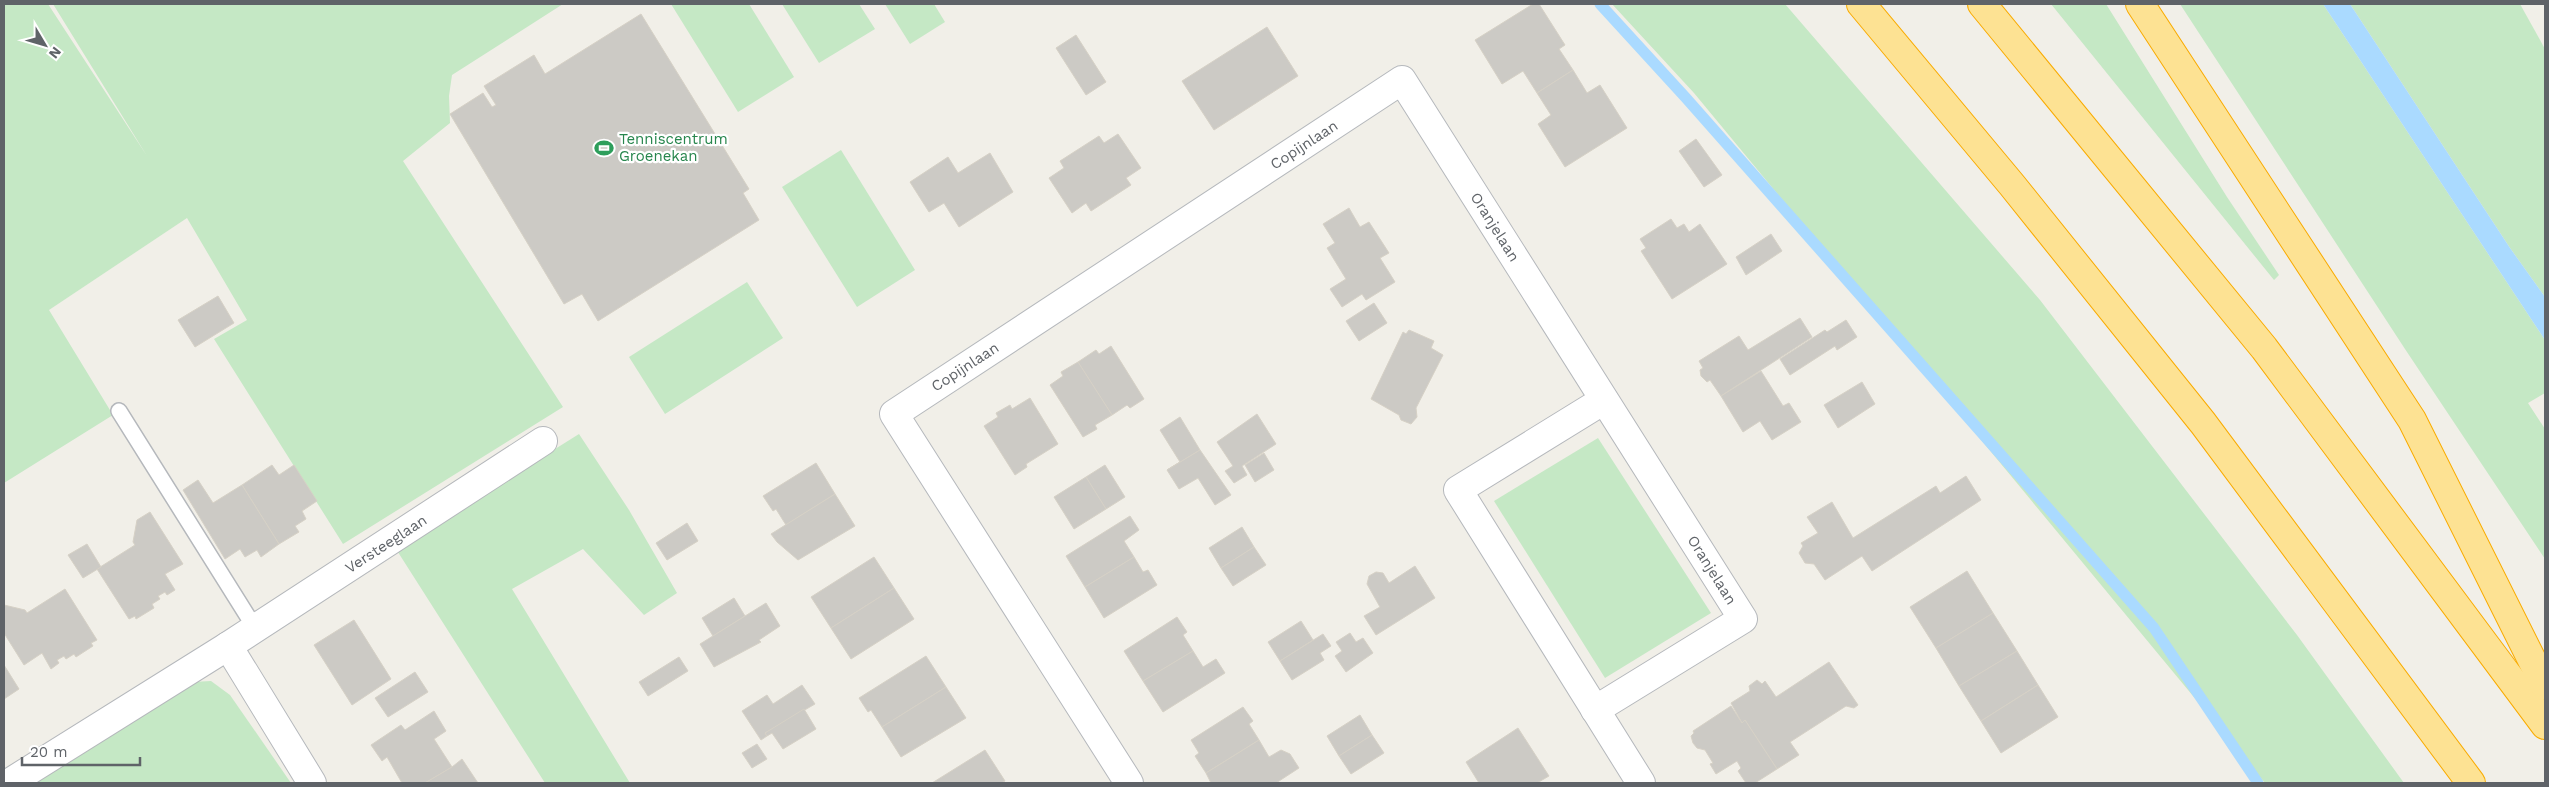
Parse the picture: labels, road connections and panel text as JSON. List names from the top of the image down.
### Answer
{
  "streets": {
    "street": ["Copijnlaan", "Oranjelaan", "Versteeglaan"]
  },
  "crossings": [
    ["Copijnlaan", "Oranjelaan"]
  ],
  "places": {
    "sports": ["Tenniscentrum Groenekan"]
  },
  "scale_bar": "20 m",
  "north": "bottom right"
}
